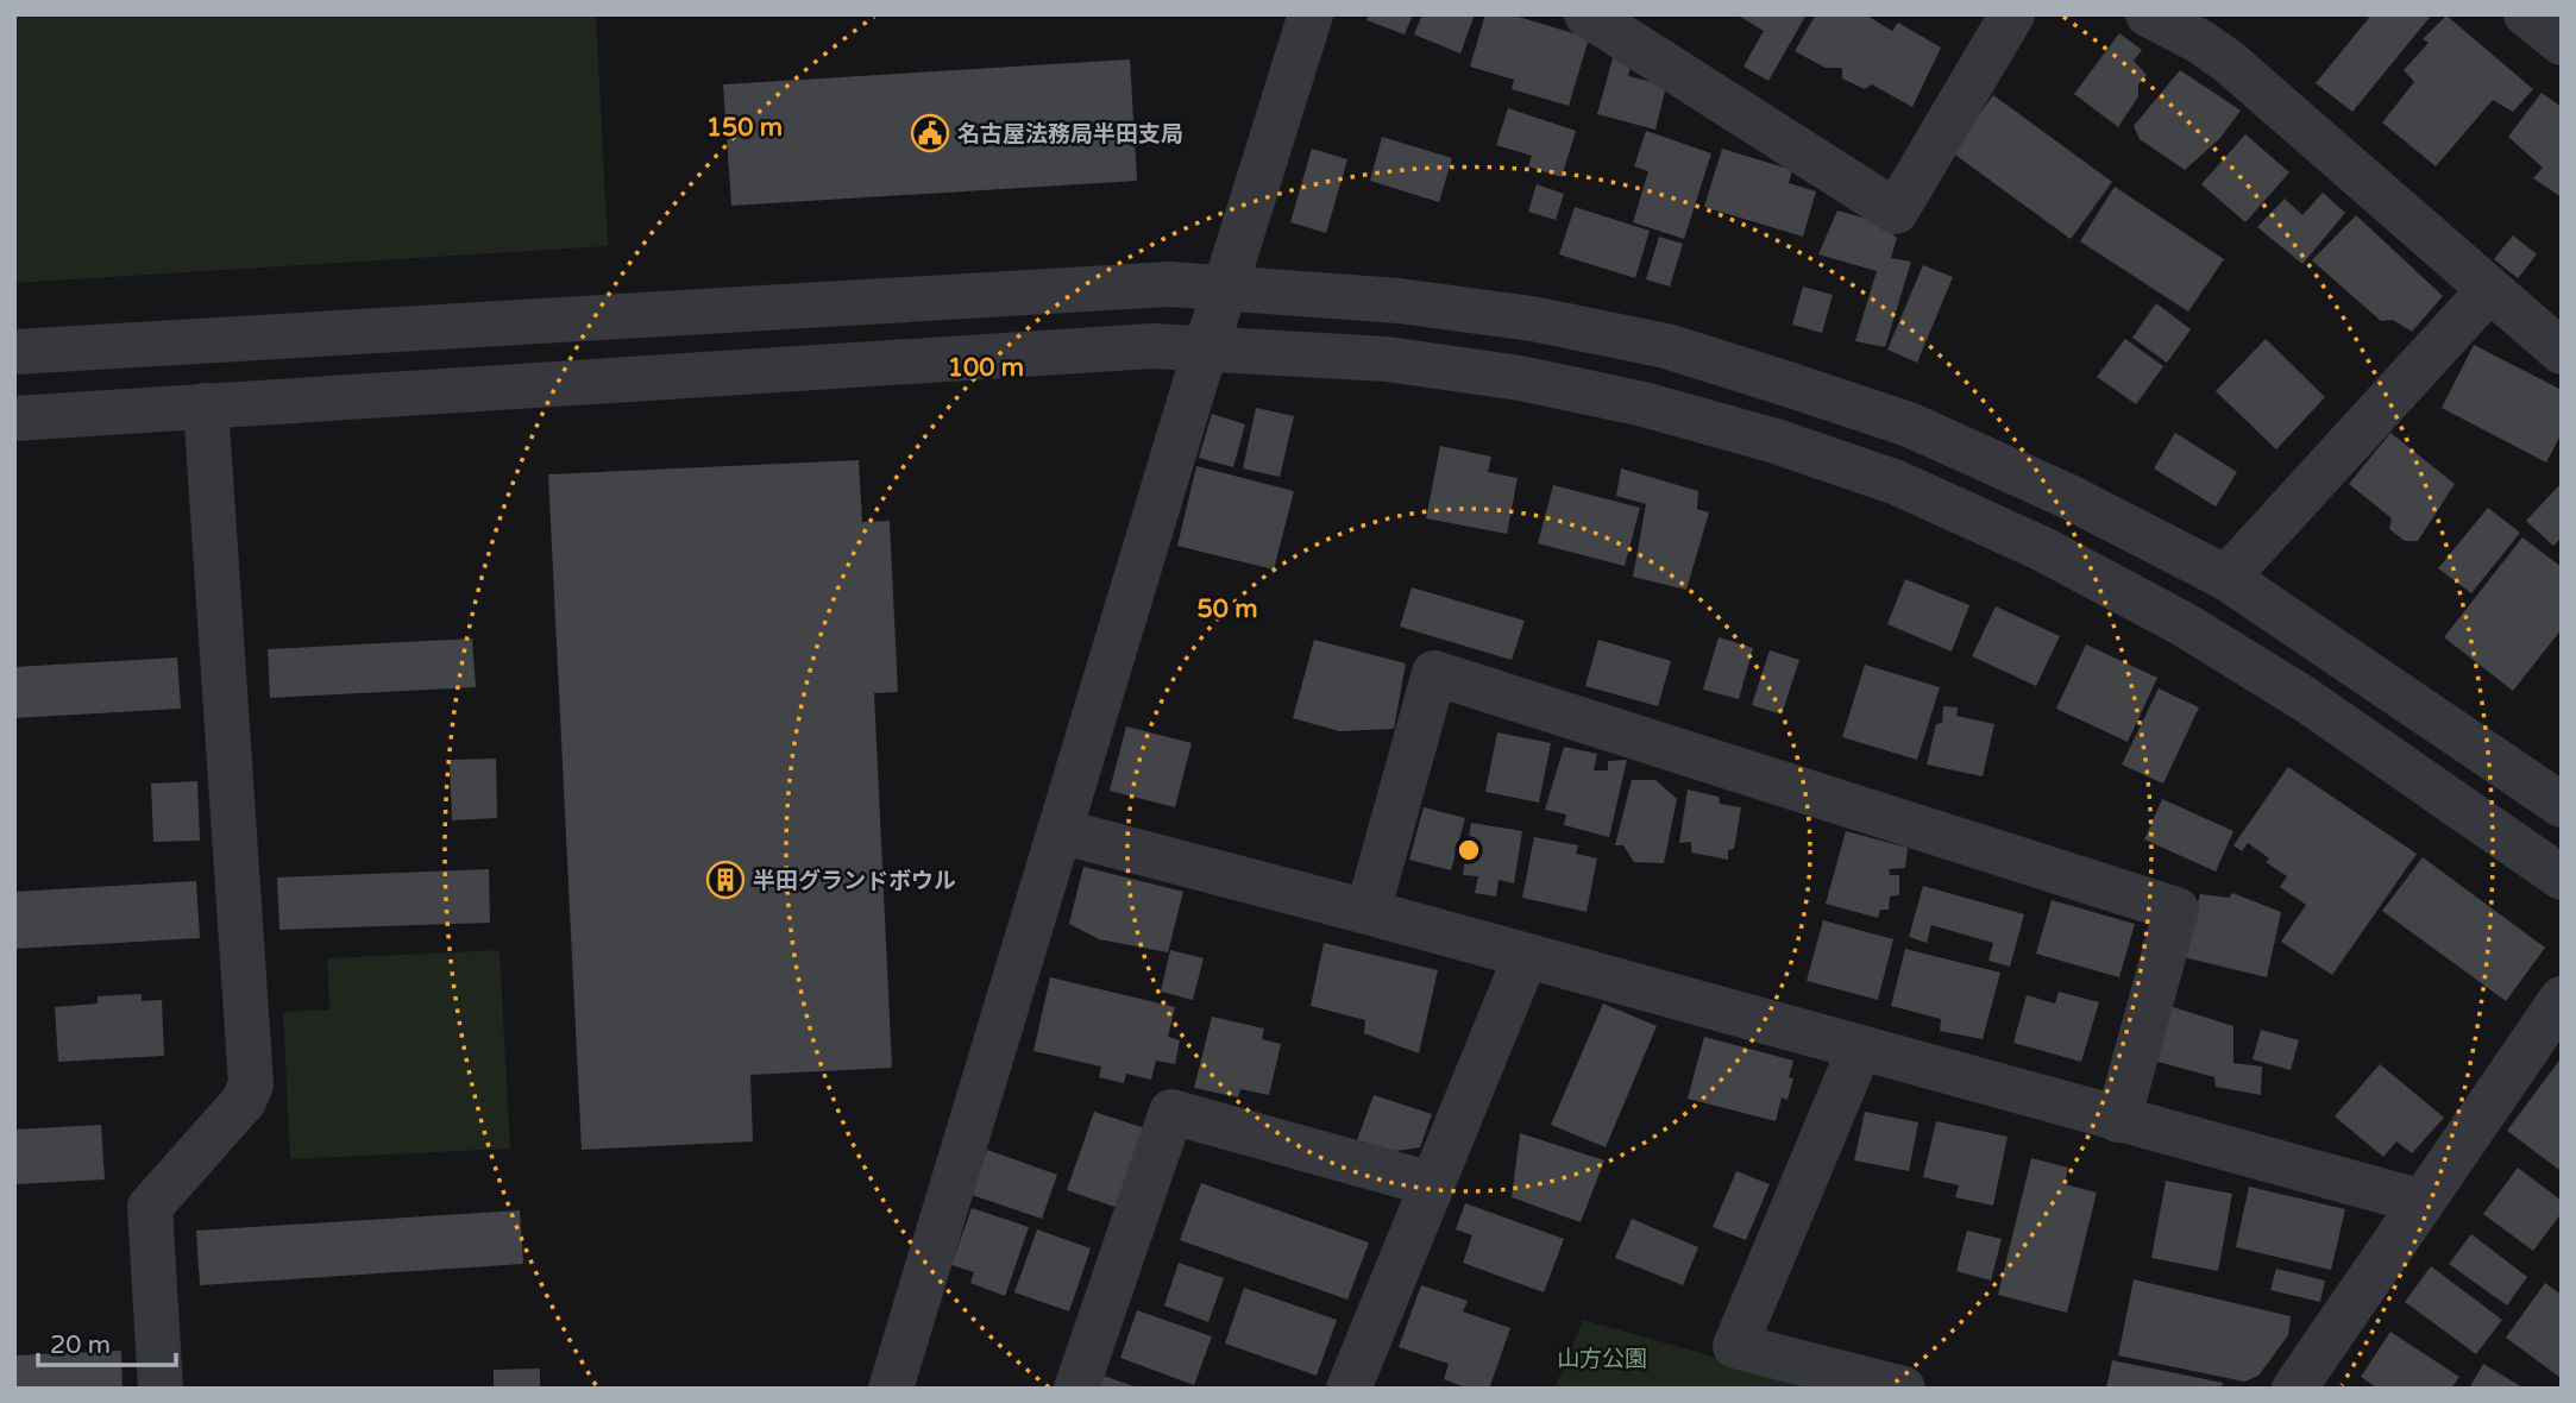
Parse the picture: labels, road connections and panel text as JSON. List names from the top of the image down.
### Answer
{
  "parks": ["山方公園"],
  "places": {
    "public building": ["名古屋法務局半田支局"],
    "building": ["半田グランドボウル"]
  },
  "scale_bar": "20 m",
  "rings": ["150 m", "100 m", "50 m"]
}
